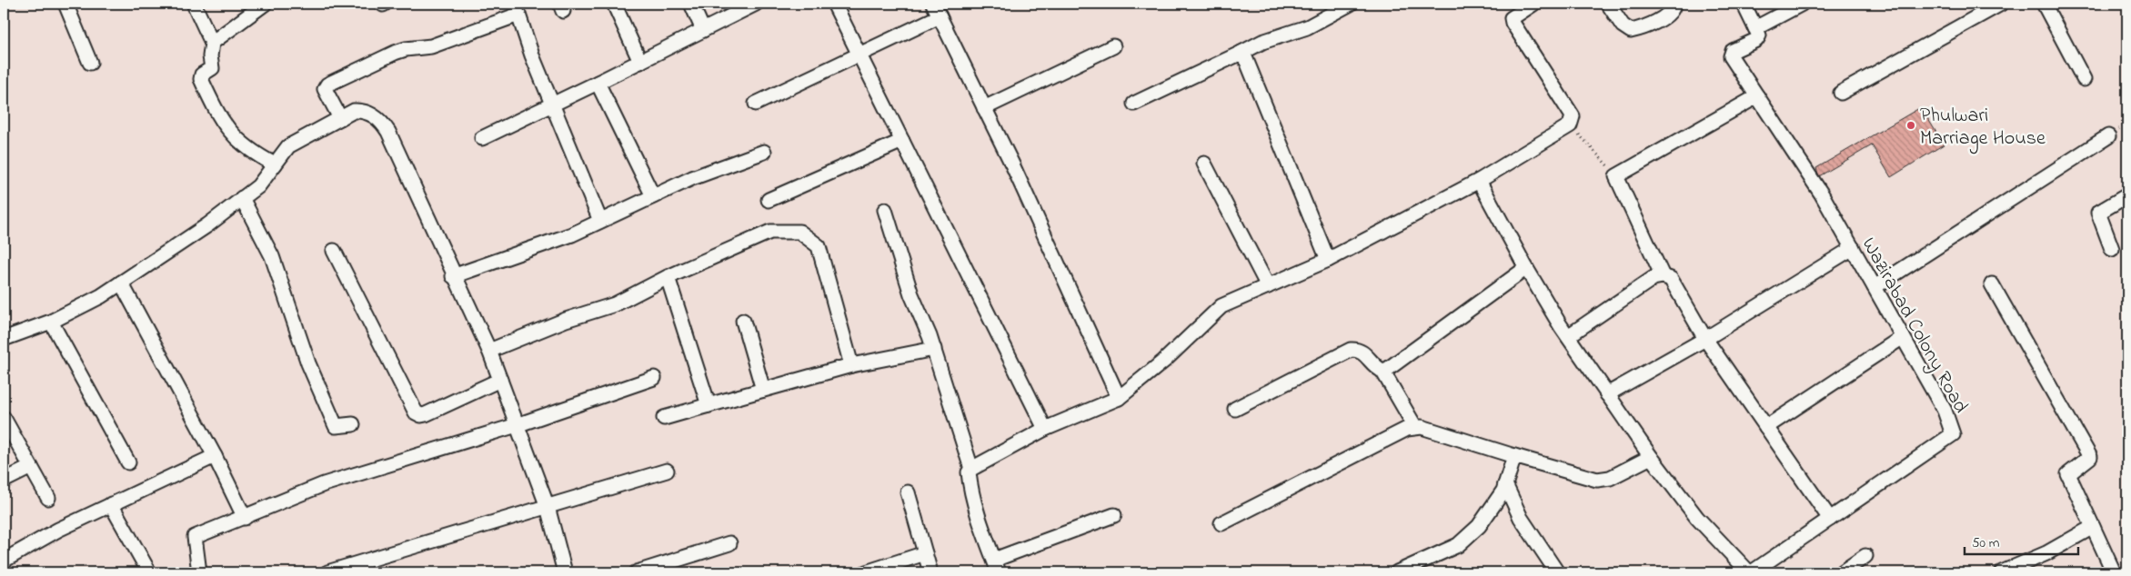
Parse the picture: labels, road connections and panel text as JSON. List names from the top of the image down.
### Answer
{
  "streets": {
    "street": ["Wazirabad Colony Road"]
  },
  "places": ["Phulwari Marriage House"],
  "scale_bar": "50 m"
}
